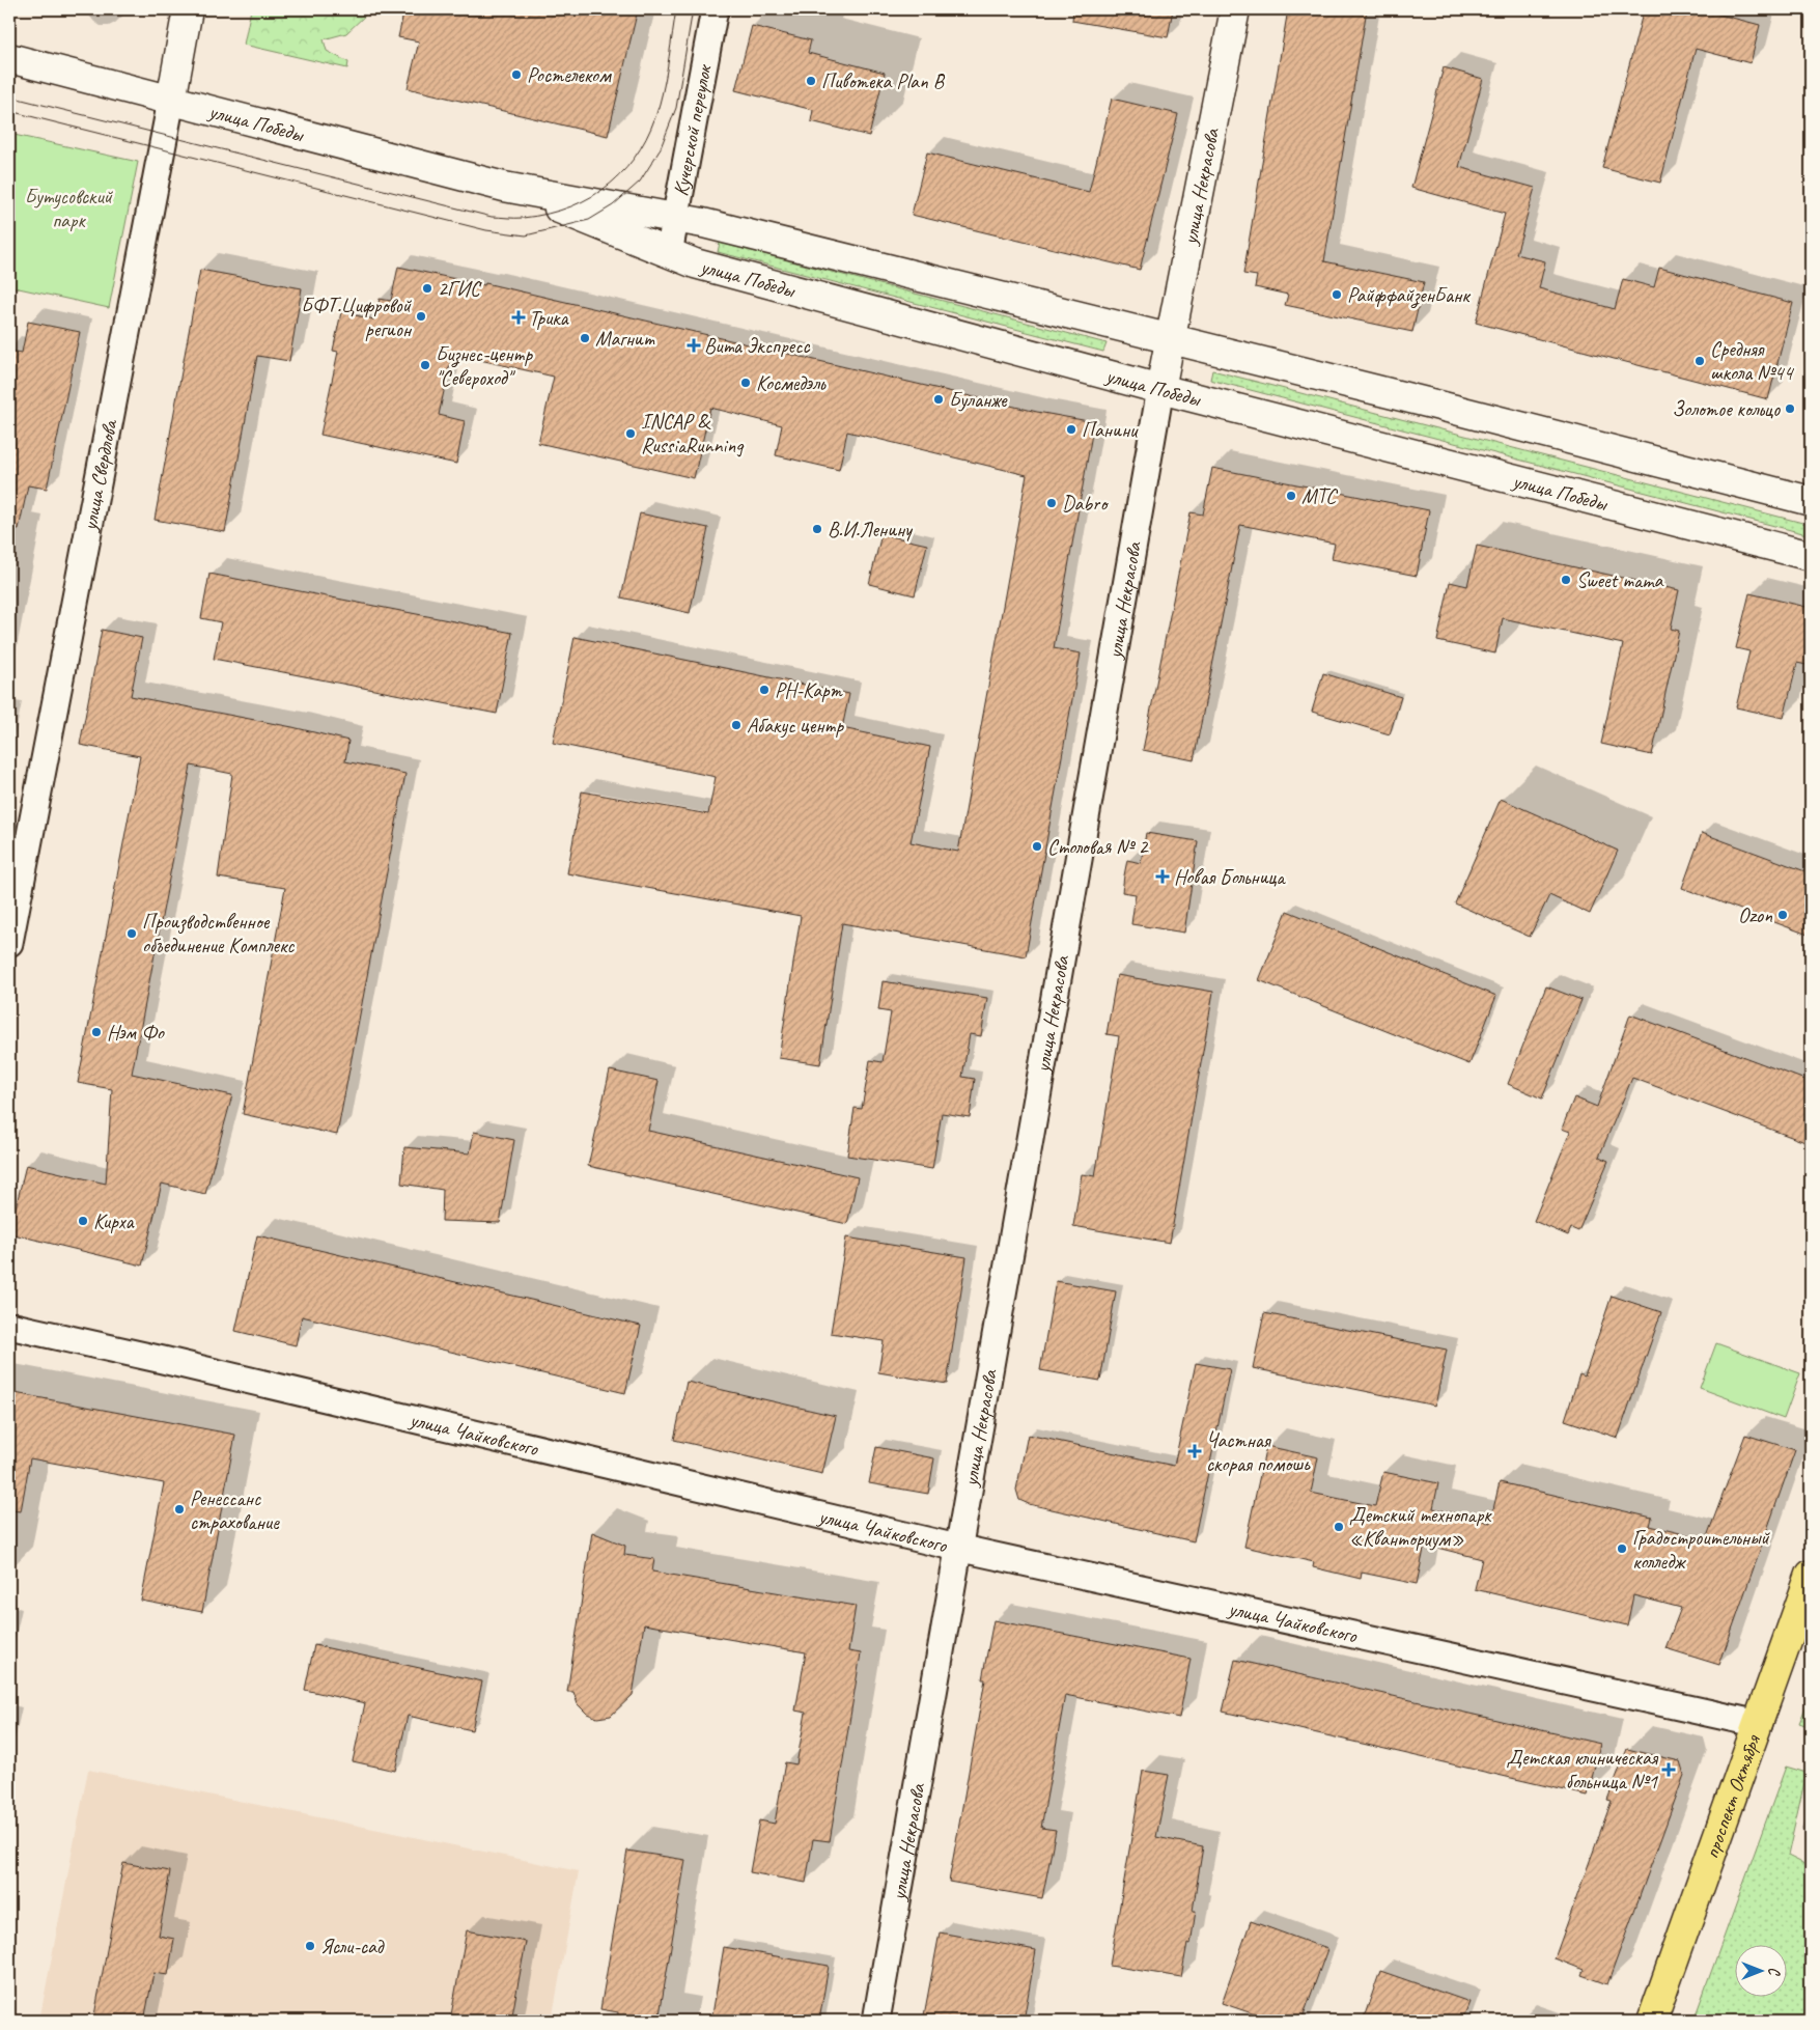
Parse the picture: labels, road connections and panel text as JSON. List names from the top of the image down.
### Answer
{
  "streets": {
    "main road": [
      "улица Победы",
      "улица Некрасова",
      "улица Свердлова",
      "проспект Октября"
    ],
    "street": ["Кучерской переулок", "улица Чайковского"]
  },
  "crossings": [
    ["улица Победы", "Кучерской переулок"],
    ["улица Победы", "улица Некрасова"],
    ["улица Победы", "улица Свердлова"],
    ["улица Некрасова", "улица Чайковского"],
    ["улица Чайковского", "проспект Октября"]
  ],
  "parks": ["Бутусовский парк"],
  "places": {
    "other": [
      "Ростелеком",
      "Пивотека Plan B",
      "2ГИС",
      "РайффайзенБанк",
      "БФТ.Цифровой регион",
      "Магнит",
      "Средняя школа №44",
      "Бизнес-центр \"Североход\"",
      "Космедэль",
      "Буланже",
      "Золотое кольцо",
      "Панини",
      "INCAP & RussiaRunning",
      "МТС",
      "Dabro",
      "В.И.Ленину",
      "Sweet mama",
      "РН-Карт",
      "Абакус центр",
      "Столовая № 2",
      "Ozon",
      "Производственное объединение Комплекс",
      "Нэм Фо",
      "Кирха",
      "Ренессанс страхование",
      "Детский технопарк «Кванториум»",
      "Градостроительный колледж",
      "Ясли-сад"
    ],
    "health": [
      "Трика",
      "Вита Экспресс",
      "Новая Больница",
      "Частная скорая помошь",
      "Детская клиническая больница №1"
    ]
  },
  "north": "right"
}
